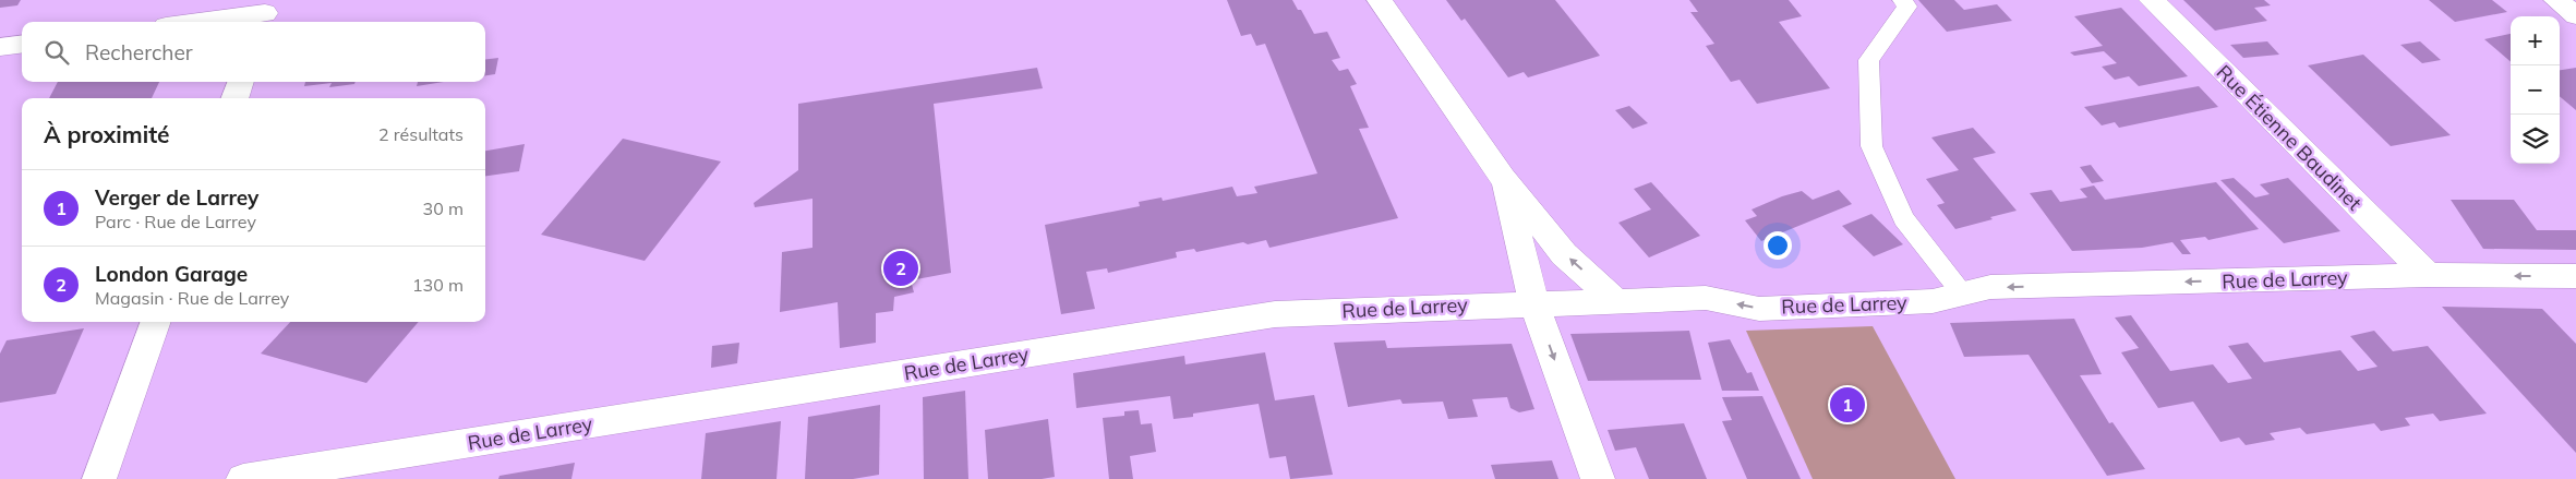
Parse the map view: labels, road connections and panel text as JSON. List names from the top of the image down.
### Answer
{
  "streets": {
    "street": ["Rue Étienne Baudinet", "Rue de Larrey"]
  },
  "crossings": [
    ["Rue Étienne Baudinet", "Rue de Larrey"]
  ],
  "one_way": ["Rue de Larrey"],
  "page": {
    "map_buttons": ["+", "−"],
    "search": "Rechercher",
    "heading": ["À proximité", "2 résultats"],
    "list": [
      {
        "mark": "1",
        "name": "Verger de Larrey",
        "note": "Parc · Rue de Larrey",
        "value": "30 m"
      },
      {
        "mark": "2",
        "name": "London Garage",
        "note": "Magasin · Rue de Larrey",
        "value": "130 m"
      }
    ],
    "pins": ["2", "1"]
  }
}
